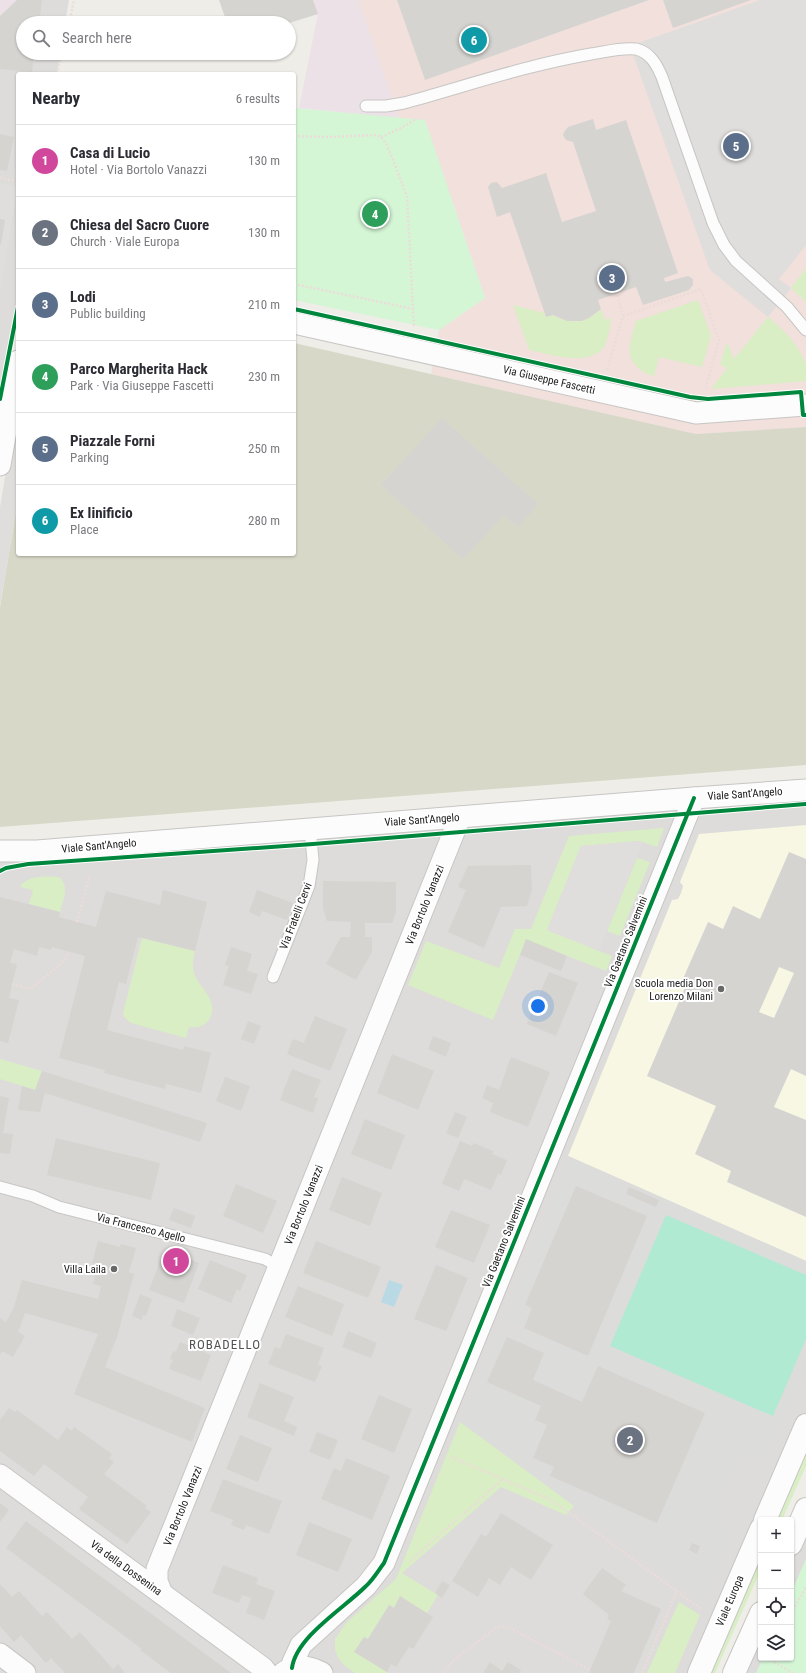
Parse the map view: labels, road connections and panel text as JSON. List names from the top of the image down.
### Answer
{
  "streets": {
    "street": [
      "Via Giuseppe Fascetti",
      "Viale Sant'Angelo",
      "Via Bortolo Vanazzi",
      "Via Gaetano Salvemini",
      "Via della Dossenina",
      "Viale Europa"
    ],
    "lane": ["Via Fratelli Cervi", "Via Francesco Agello"]
  },
  "crossings": [
    ["Viale Sant'Angelo", "Via Bortolo Vanazzi"],
    ["Viale Sant'Angelo", "Via Fratelli Cervi"],
    ["Viale Sant'Angelo", "Via Gaetano Salvemini"],
    ["Via Bortolo Vanazzi", "Via Francesco Agello"],
    ["Via Bortolo Vanazzi", "Via della Dossenina"],
    ["Via Gaetano Salvemini", "Via della Dossenina"]
  ],
  "districts": ["ROBADELLO"],
  "places": ["Scuola media Don Lorenzo Milani", "Villa Laila"],
  "page": {
    "search": "Search here",
    "pins": [
      "6",
      "5",
      "4",
      "3",
      "1",
      "2"
    ],
    "heading": ["Nearby", "6 results"],
    "list": [
      {
        "mark": "1",
        "name": "Casa di Lucio",
        "note": "Hotel · Via Bortolo Vanazzi",
        "value": "130 m"
      },
      {
        "mark": "2",
        "name": "Chiesa del Sacro Cuore",
        "note": "Church · Viale Europa",
        "value": "130 m"
      },
      {
        "mark": "3",
        "name": "Lodi",
        "note": "Public building",
        "value": "210 m"
      },
      {
        "mark": "4",
        "name": "Parco Margherita Hack",
        "note": "Park · Via Giuseppe Fascetti",
        "value": "230 m"
      },
      {
        "mark": "5",
        "name": "Piazzale Forni",
        "note": "Parking",
        "value": "250 m"
      },
      {
        "mark": "6",
        "name": "Ex linificio",
        "note": "Place",
        "value": "280 m"
      }
    ],
    "map_buttons": ["+", "−"]
  }
}
